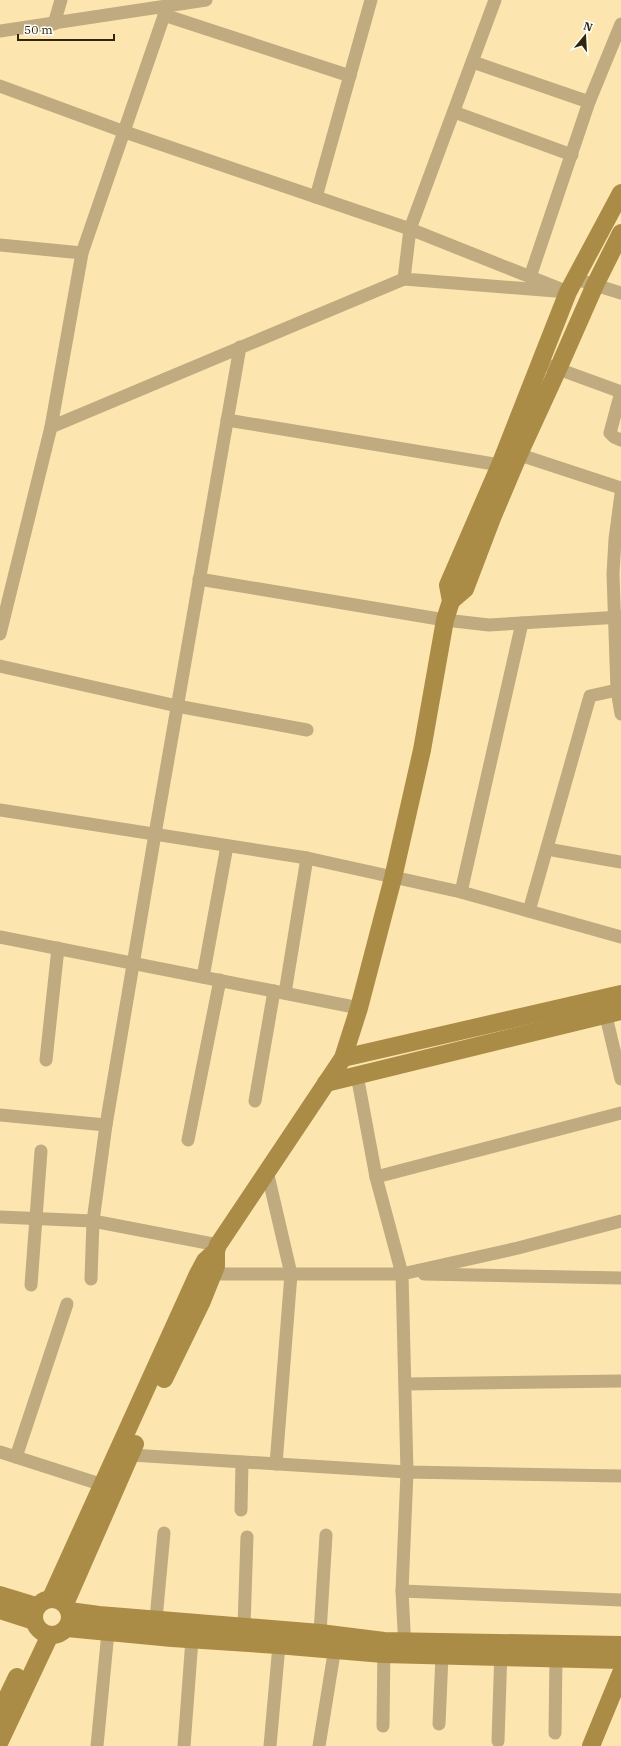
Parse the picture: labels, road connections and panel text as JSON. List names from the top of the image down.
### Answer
{
  "scale_bar": "50 m",
  "north": "top"
}
